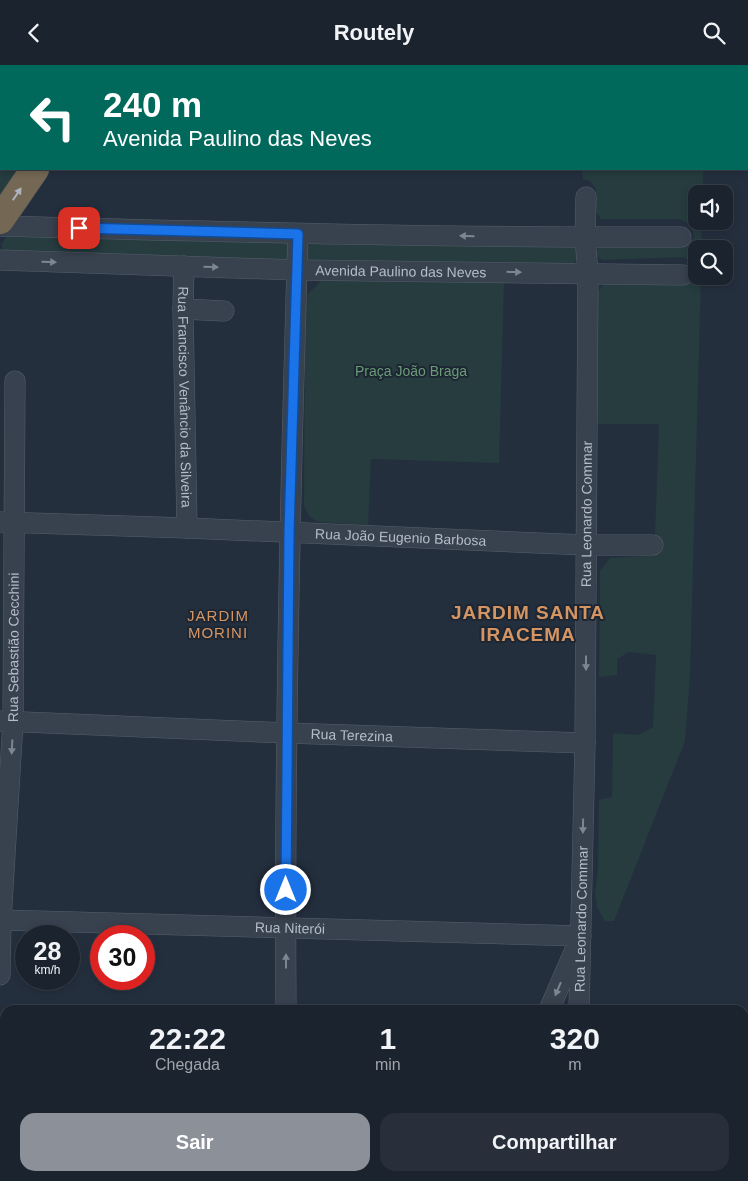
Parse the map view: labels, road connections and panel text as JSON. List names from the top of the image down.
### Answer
{
  "streets": {
    "street": [
      "Avenida Paulino das Neves",
      "Rua Francisco Venâncio da Silveira",
      "Rua Leonardo Commar",
      "Rua João Eugenio Barbosa",
      "Rua Sebastião Cecchini",
      "Rua Terezina",
      "Rua Niterói"
    ]
  },
  "crossings": [
    ["Avenida Paulino das Neves", "Rua Francisco Venâncio da Silveira"],
    ["Avenida Paulino das Neves", "Rua Leonardo Commar"],
    ["Rua Francisco Venâncio da Silveira", "Rua João Eugenio Barbosa"],
    ["Rua Leonardo Commar", "Rua João Eugenio Barbosa"],
    ["Rua Leonardo Commar", "Rua Terezina"],
    ["Rua Leonardo Commar", "Rua Niterói"],
    ["Rua João Eugenio Barbosa", "Rua Sebastião Cecchini"],
    ["Rua Sebastião Cecchini", "Rua Terezina"],
    ["Rua Sebastião Cecchini", "Rua Niterói"]
  ],
  "one_way": ["Rua Leonardo Commar"],
  "districts": ["JARDIM SANTA IRACEMA", "JARDIM MORINI"],
  "parks": ["Praça João Braga"],
  "page": {
    "header": "Routely",
    "turn": ["240 m", "Avenida Paulino das Neves"],
    "speed": "28 km/h",
    "limit": "30",
    "eta": [
      "22:22",
      "Chegada",
      "1",
      "min",
      "320",
      "m"
    ],
    "buttons": ["Sair", "Compartilhar"]
  }
}
